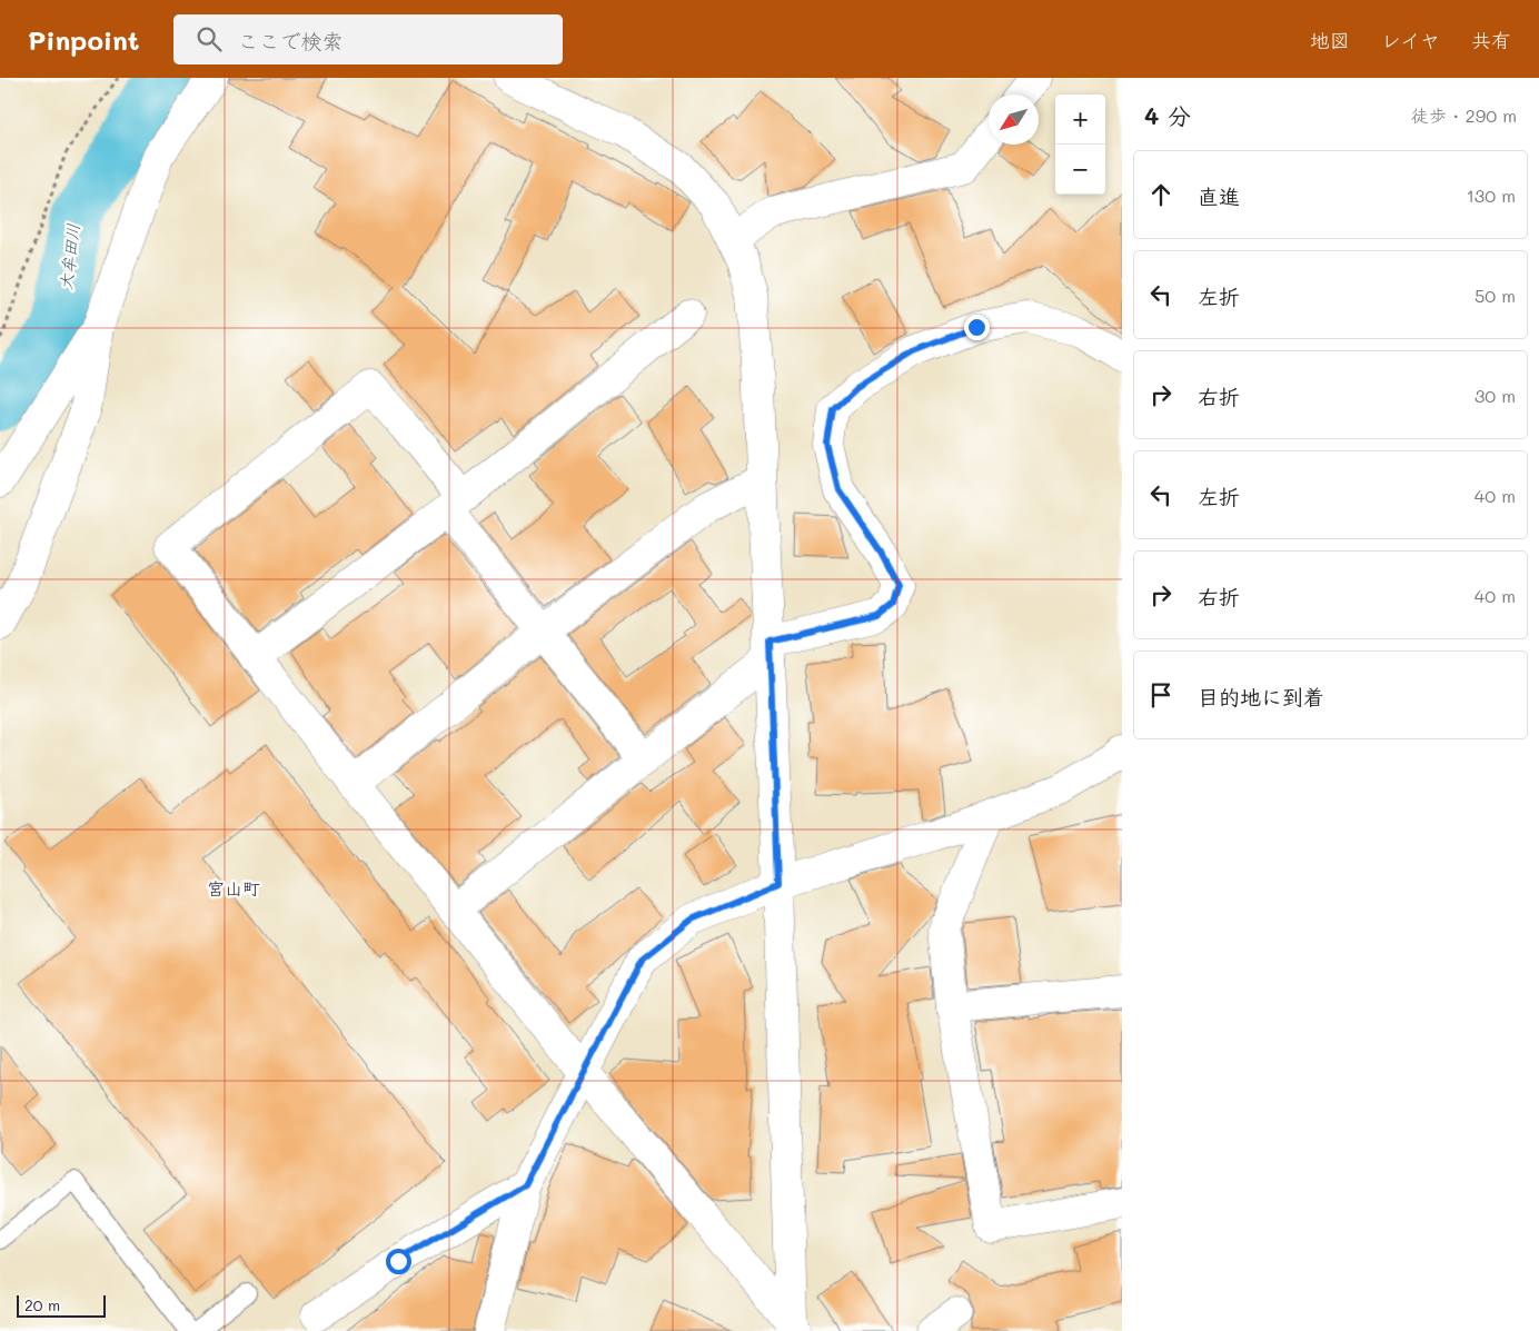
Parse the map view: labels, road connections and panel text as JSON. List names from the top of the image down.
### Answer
{
  "districts": ["宮山町"],
  "water": ["大牟田川"],
  "scale_bar": "20 m",
  "north": "bottom left",
  "page": {
    "header": "Pinpoint",
    "search": "ここで検索",
    "nav": ["地図", "レイヤ", "共有"],
    "heading": ["4 分", "徒歩 · 290 m"],
    "map_buttons": ["+", "−"],
    "list": [
      ["直進", "130 m"],
      ["左折", "50 m"],
      ["右折", "30 m"],
      ["左折", "40 m"],
      ["右折", "40 m"],
      "目的地に到着"
    ],
    "scale": "20 m"
  }
}
